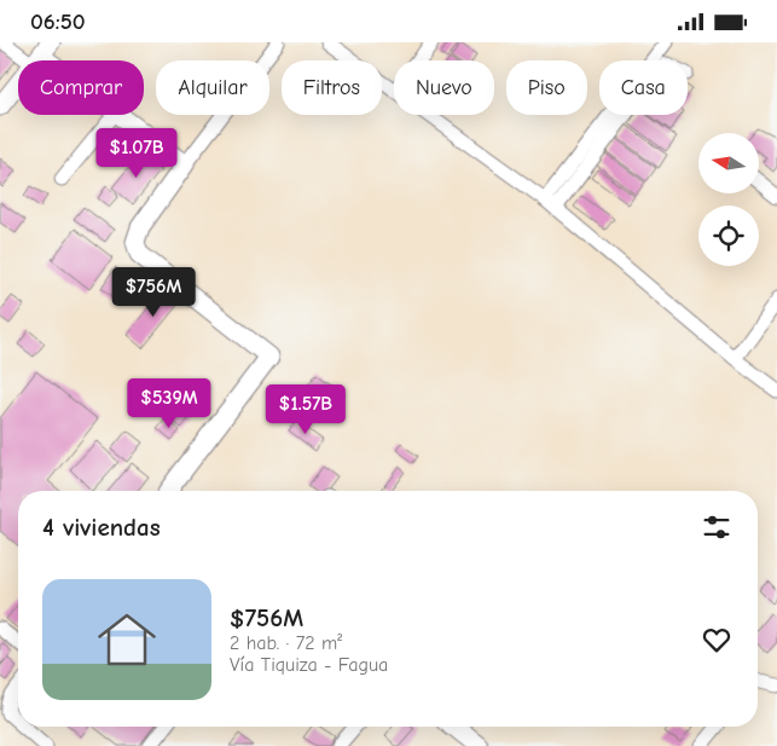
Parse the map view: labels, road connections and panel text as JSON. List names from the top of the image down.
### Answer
{
  "north": "left",
  "page": {
    "status": "06:50",
    "chip": [
      "Comprar",
      "Alquilar",
      "Filtros",
      "Nuevo",
      "Piso",
      "Casa"
    ],
    "price": [
      "$1.07B",
      "$756M",
      "$539M",
      "$1.57B"
    ],
    "heading": "4 viviendas",
    "list": [
      {
        "name": "$756M",
        "note": "2 hab. · 72 m² · Vía Tiquiza - Fagua"
      }
    ]
  }
}
